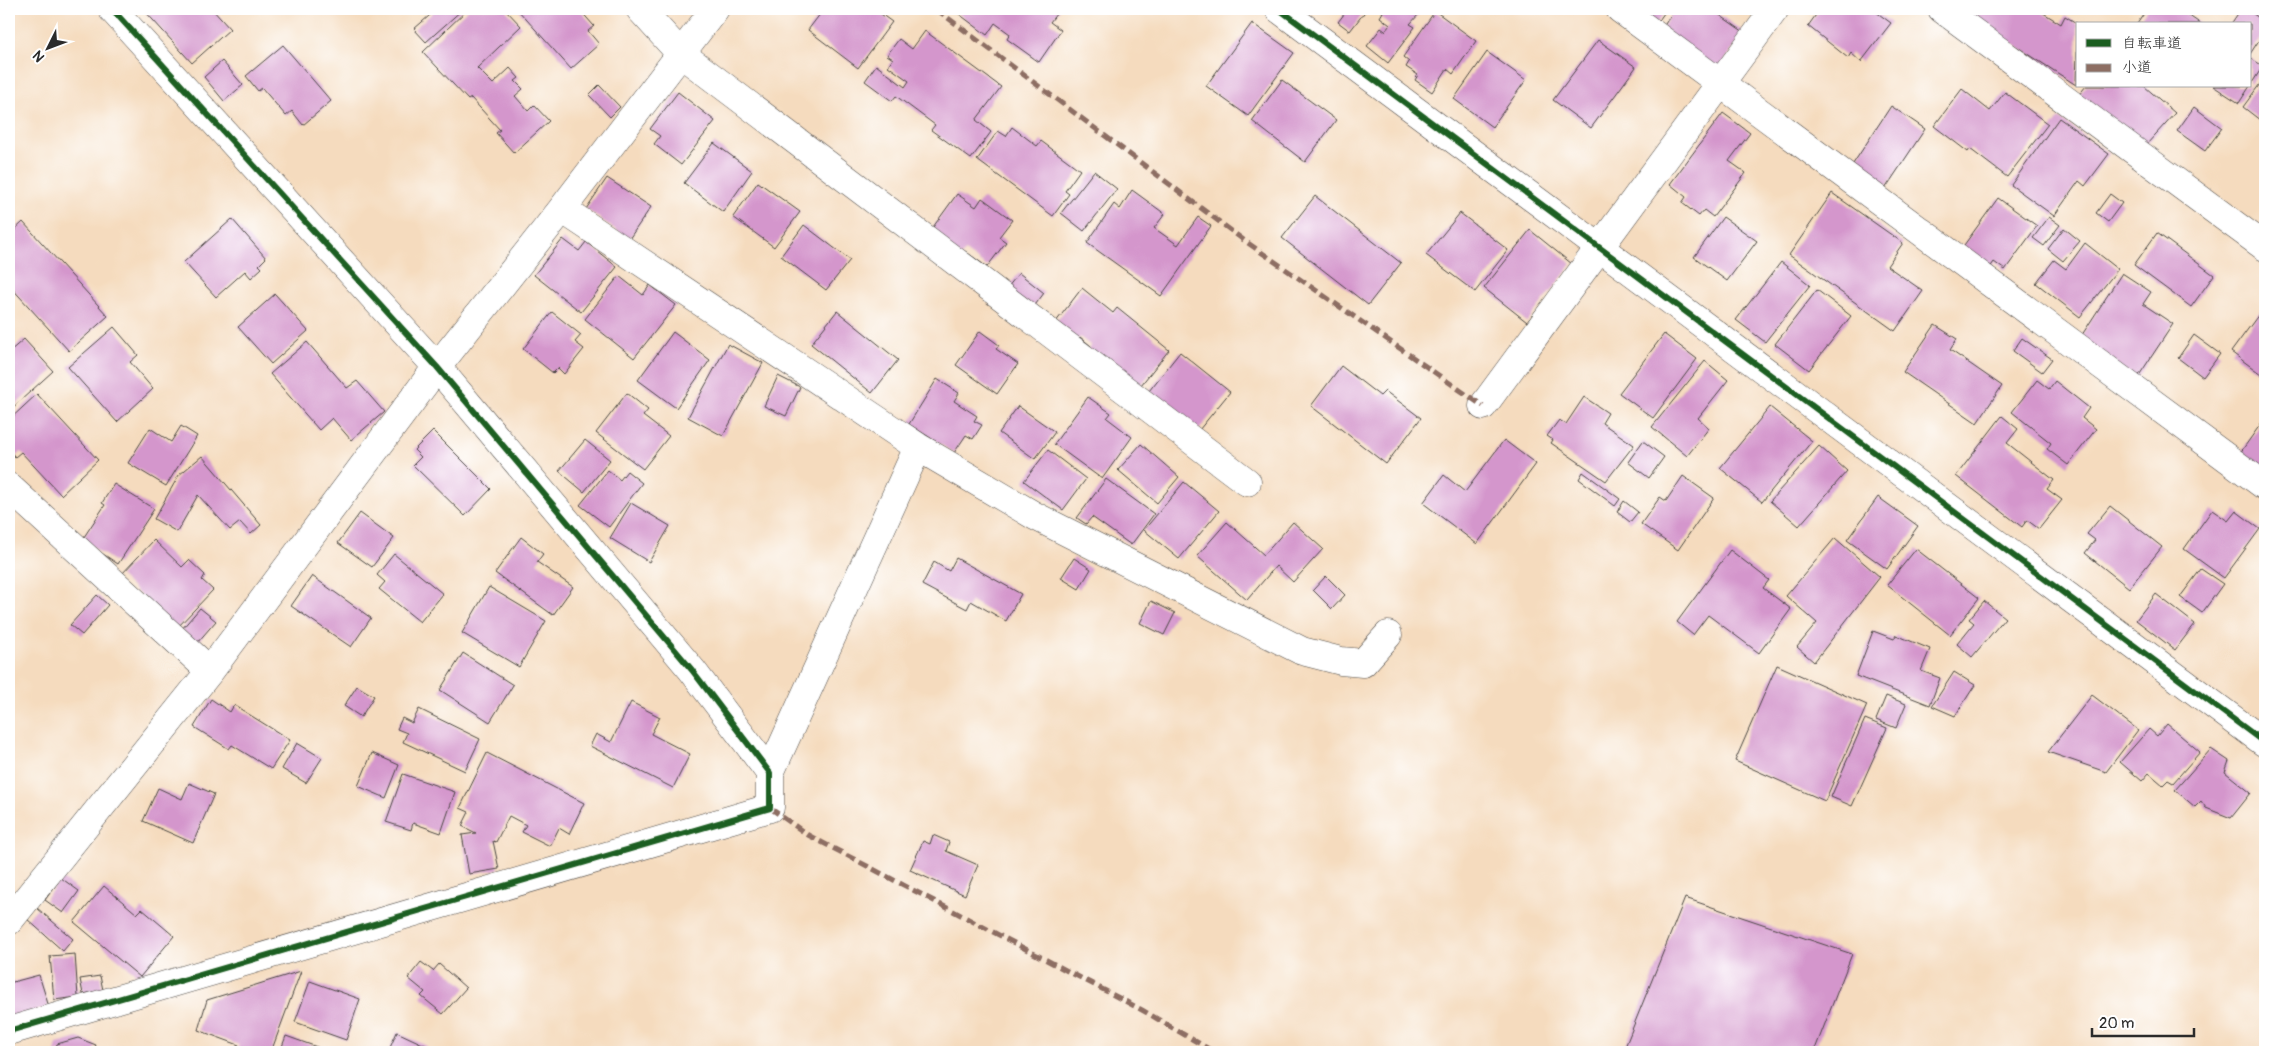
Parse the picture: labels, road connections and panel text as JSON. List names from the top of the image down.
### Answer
{
  "legend": ["自転車道", "小道"],
  "scale_bar": "20 m",
  "north": "bottom left"
}
